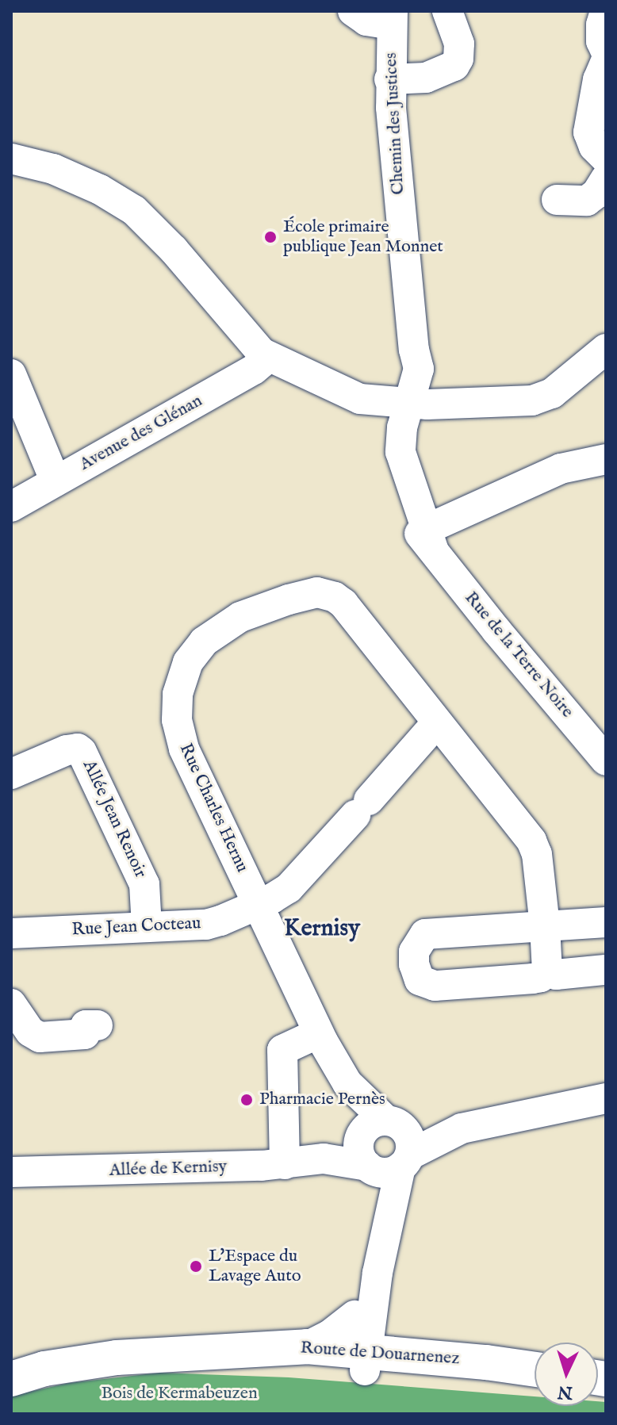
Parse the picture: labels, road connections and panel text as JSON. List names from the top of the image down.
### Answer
{
  "streets": {
    "main road": ["Route de Douarnenez"],
    "street": [
      "Chemin des Justices",
      "Avenue des Glénan",
      "Rue de la Terre Noire",
      "Rue Charles Hernu",
      "Allée Jean Renoir",
      "Rue Jean Cocteau",
      "Allée de Kernisy"
    ]
  },
  "crossings": [
    ["Chemin des Justices", "Rue de la Terre Noire"],
    ["Rue Charles Hernu", "Rue Jean Cocteau"],
    ["Rue Charles Hernu", "Allée de Kernisy"],
    ["Allée Jean Renoir", "Rue Jean Cocteau"]
  ],
  "districts": ["Kernisy"],
  "parks": ["Bois de Kermabeuzen"],
  "places": ["École primaire publique Jean Monnet", "Pharmacie Pernès", "L'Espace du Lavage Auto"],
  "north": "bottom"
}
